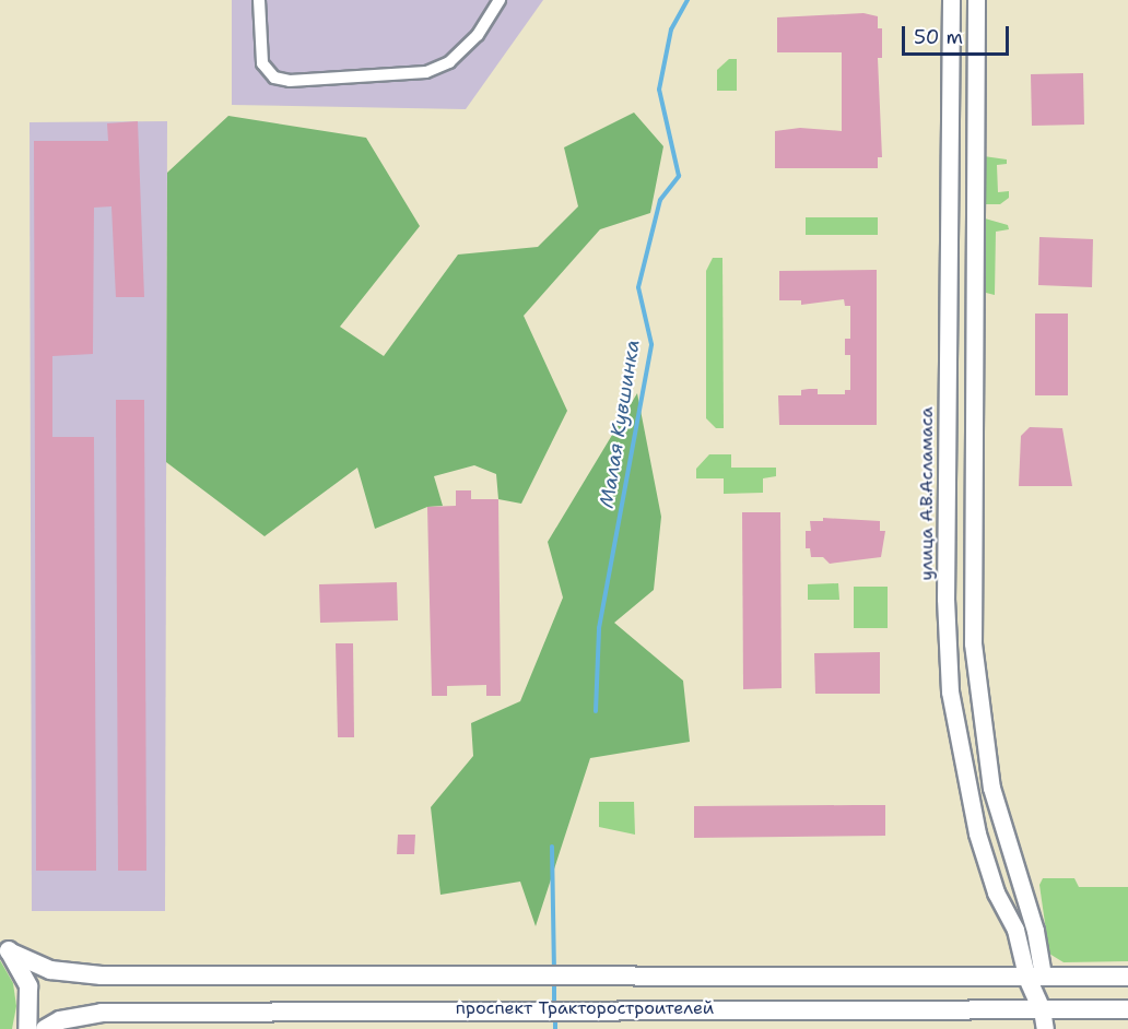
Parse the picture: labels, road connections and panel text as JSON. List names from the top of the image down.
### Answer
{
  "streets": {
    "main road": ["проспект Тракторостроителей"],
    "street": ["улица А.В.Асламаса"]
  },
  "crossings": [
    ["улица А.В.Асламаса", "проспект Тракторостроителей"]
  ],
  "water": ["Малая Кувшинка"],
  "scale_bar": "50 m"
}
